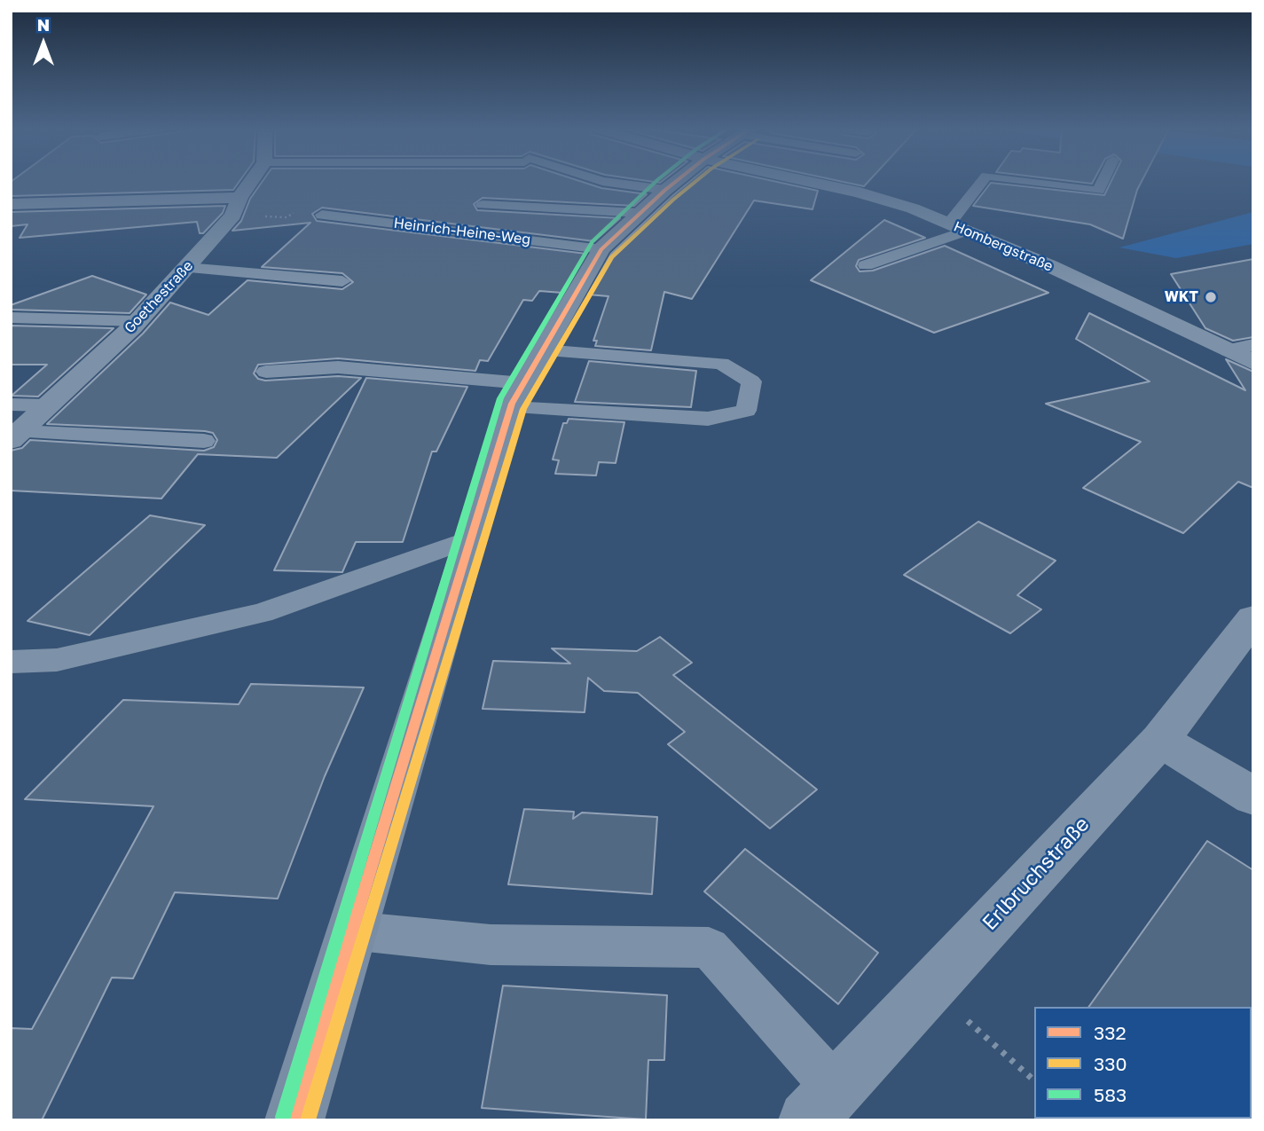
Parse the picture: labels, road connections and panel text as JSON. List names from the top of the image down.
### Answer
{
  "streets": {
    "street": ["Hombergstraße", "Goethestraße", "Erlbruchstraße"],
    "lane": ["Heinrich-Heine-Weg"]
  },
  "places": ["WKT"],
  "lines": ["transit line 332", "transit line 330", "transit line 583"],
  "legend": ["332", "330", "583"],
  "north": "top"
}
